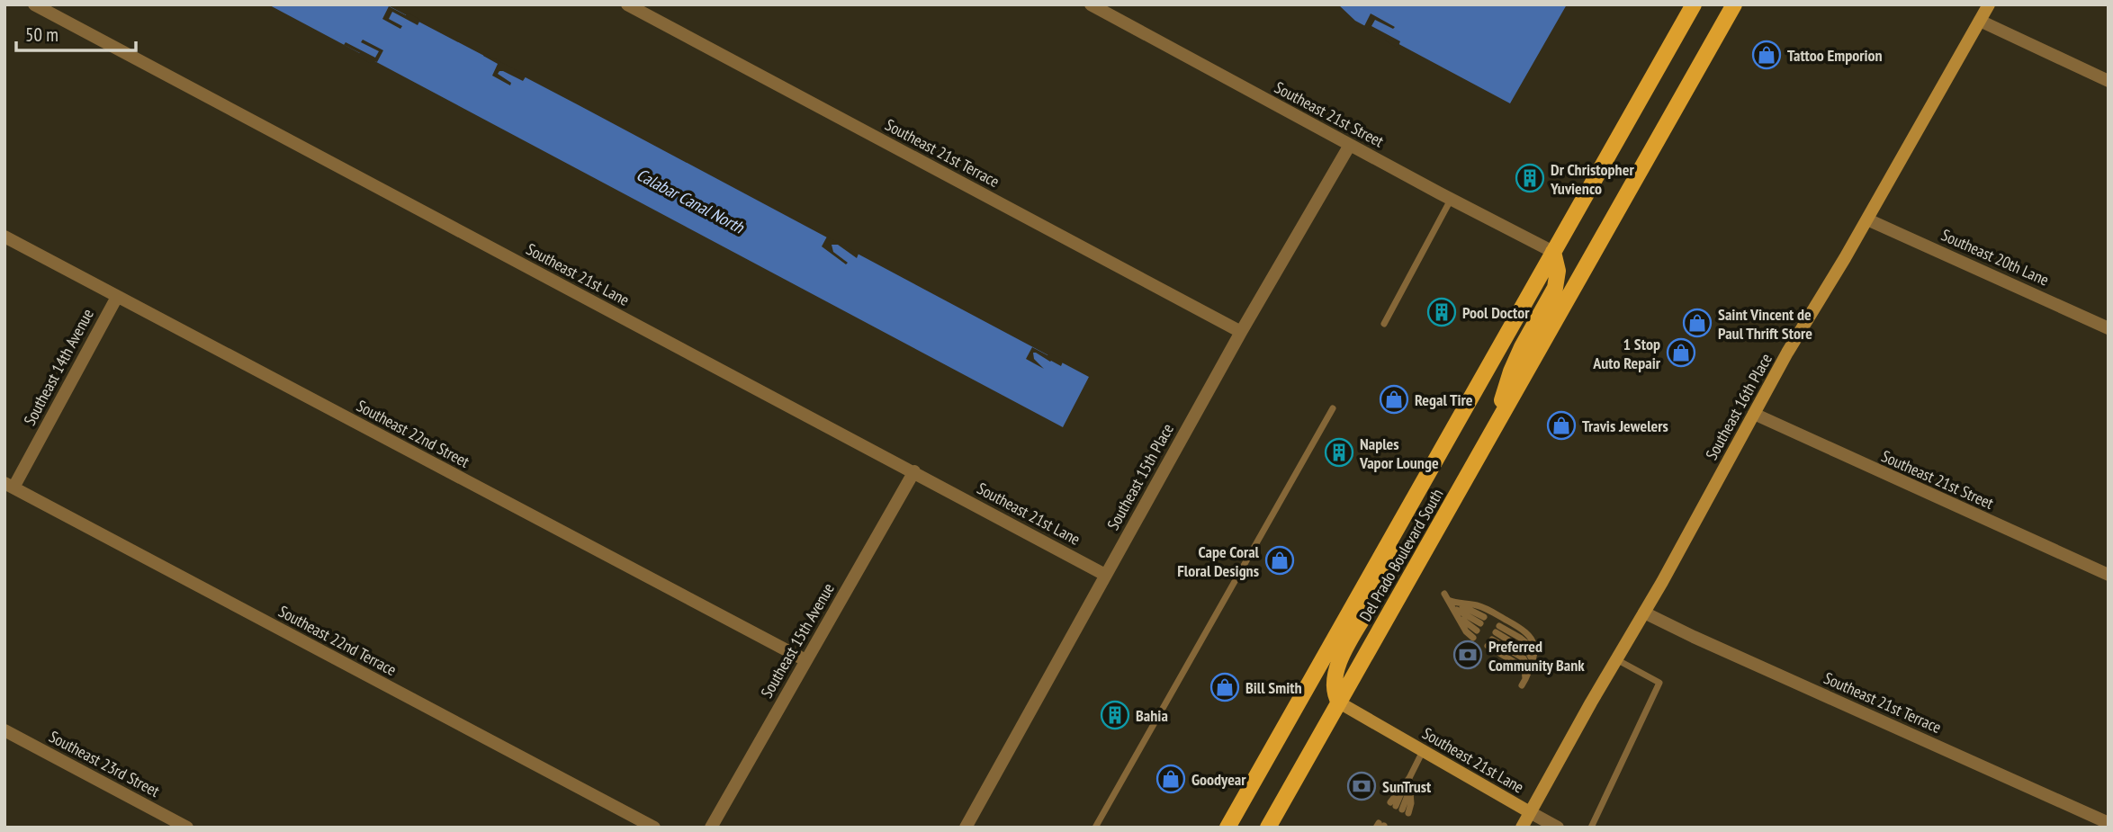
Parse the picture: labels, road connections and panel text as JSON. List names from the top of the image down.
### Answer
{
  "streets": {
    "main road": ["Del Prado Boulevard South"],
    "street": [
      "Southeast 21st Street",
      "Southeast 21st Terrace",
      "Southeast 20th Lane",
      "Southeast 21st Lane",
      "Southeast 14th Avenue",
      "Southeast 16th Place",
      "Southeast 22nd Street",
      "Southeast 15th Place",
      "Southeast 22nd Terrace",
      "Southeast 15th Avenue",
      "Southeast 23rd Street"
    ]
  },
  "crossings": [
    ["Southeast 21st Street", "Southeast 16th Place"],
    ["Southeast 21st Street", "Southeast 15th Place"],
    ["Southeast 21st Street", "Del Prado Boulevard South"],
    ["Southeast 21st Terrace", "Southeast 16th Place"],
    ["Southeast 21st Terrace", "Southeast 15th Place"],
    ["Southeast 20th Lane", "Southeast 16th Place"],
    ["Southeast 21st Lane", "Southeast 16th Place"],
    ["Southeast 21st Lane", "Southeast 15th Place"],
    ["Southeast 21st Lane", "Del Prado Boulevard South"],
    ["Southeast 21st Lane", "Southeast 15th Avenue"],
    ["Southeast 14th Avenue", "Southeast 22nd Street"],
    ["Southeast 14th Avenue", "Southeast 22nd Terrace"],
    ["Southeast 22nd Street", "Southeast 15th Avenue"]
  ],
  "water": ["Calabar Canal North"],
  "places": {
    "shop": [
      "Tattoo Emporion",
      "Saint Vincent de Paul Thrift Store",
      "1 Stop Auto Repair",
      "Regal Tire",
      "Travis Jewelers",
      "Cape Coral Floral Designs",
      "Bill Smith",
      "Goodyear"
    ],
    "building": [
      "Dr Christopher Yuvienco",
      "Pool Doctor",
      "Naples Vapor Lounge",
      "Bahia"
    ],
    "bank": ["Preferred Community Bank", "SunTrust"]
  },
  "scale_bar": "50 m"
}
